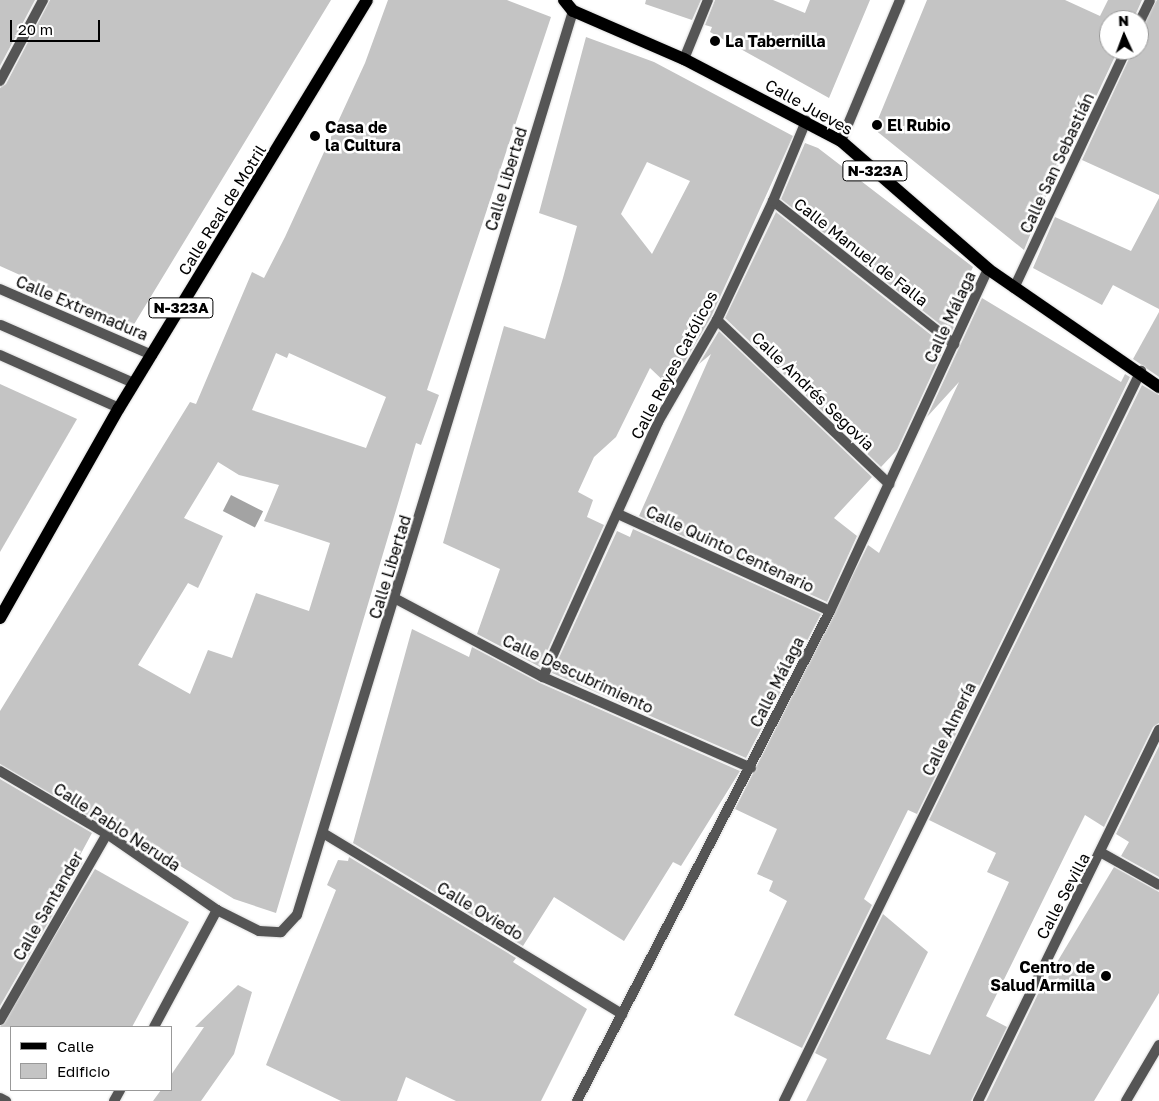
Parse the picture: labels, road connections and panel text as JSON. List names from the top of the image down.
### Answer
{
  "streets": {
    "main road": ["Calle Jueves", "N-323A", "Calle Real de Motril"],
    "street": [
      "Calle San Sebastián",
      "Calle Libertad",
      "Calle Manuel de Falla",
      "Calle Extremadura",
      "Calle Málaga",
      "Calle Reyes Católicos",
      "Calle Andrés Segovia",
      "Calle Quinto Centenario",
      "Calle Descubrimiento",
      "Calle Almería",
      "Calle Pablo Neruda",
      "Calle Sevilla",
      "Calle Santander",
      "Calle Oviedo"
    ]
  },
  "crossings": [
    ["Calle Jueves", "Calle San Sebastián"],
    ["Calle Jueves", "Calle Libertad"],
    ["Calle Jueves", "Calle Málaga"],
    ["Calle Jueves", "Calle Reyes Católicos"],
    ["Calle Jueves", "Calle Almería"],
    ["Calle Libertad", "Calle Descubrimiento"],
    ["Calle Libertad", "Calle Pablo Neruda"],
    ["Calle Libertad", "Calle Oviedo"],
    ["Calle Real de Motril", "Calle Extremadura"],
    ["Calle Manuel de Falla", "Calle Málaga"],
    ["Calle Manuel de Falla", "Calle Reyes Católicos"],
    ["Calle Málaga", "Calle Andrés Segovia"],
    ["Calle Málaga", "Calle Quinto Centenario"],
    ["Calle Málaga", "Calle Descubrimiento"],
    ["Calle Málaga", "Calle Oviedo"],
    ["Calle Reyes Católicos", "Calle Andrés Segovia"],
    ["Calle Reyes Católicos", "Calle Quinto Centenario"],
    ["Calle Reyes Católicos", "Calle Descubrimiento"],
    ["Calle Pablo Neruda", "Calle Santander"]
  ],
  "places": [
    "La Tabernilla",
    "El Rubio",
    "Casa de la Cultura",
    "Centro de Salud Armilla"
  ],
  "legend": ["Calle", "Edificio"],
  "scale_bar": "20 m",
  "north": "top"
}
